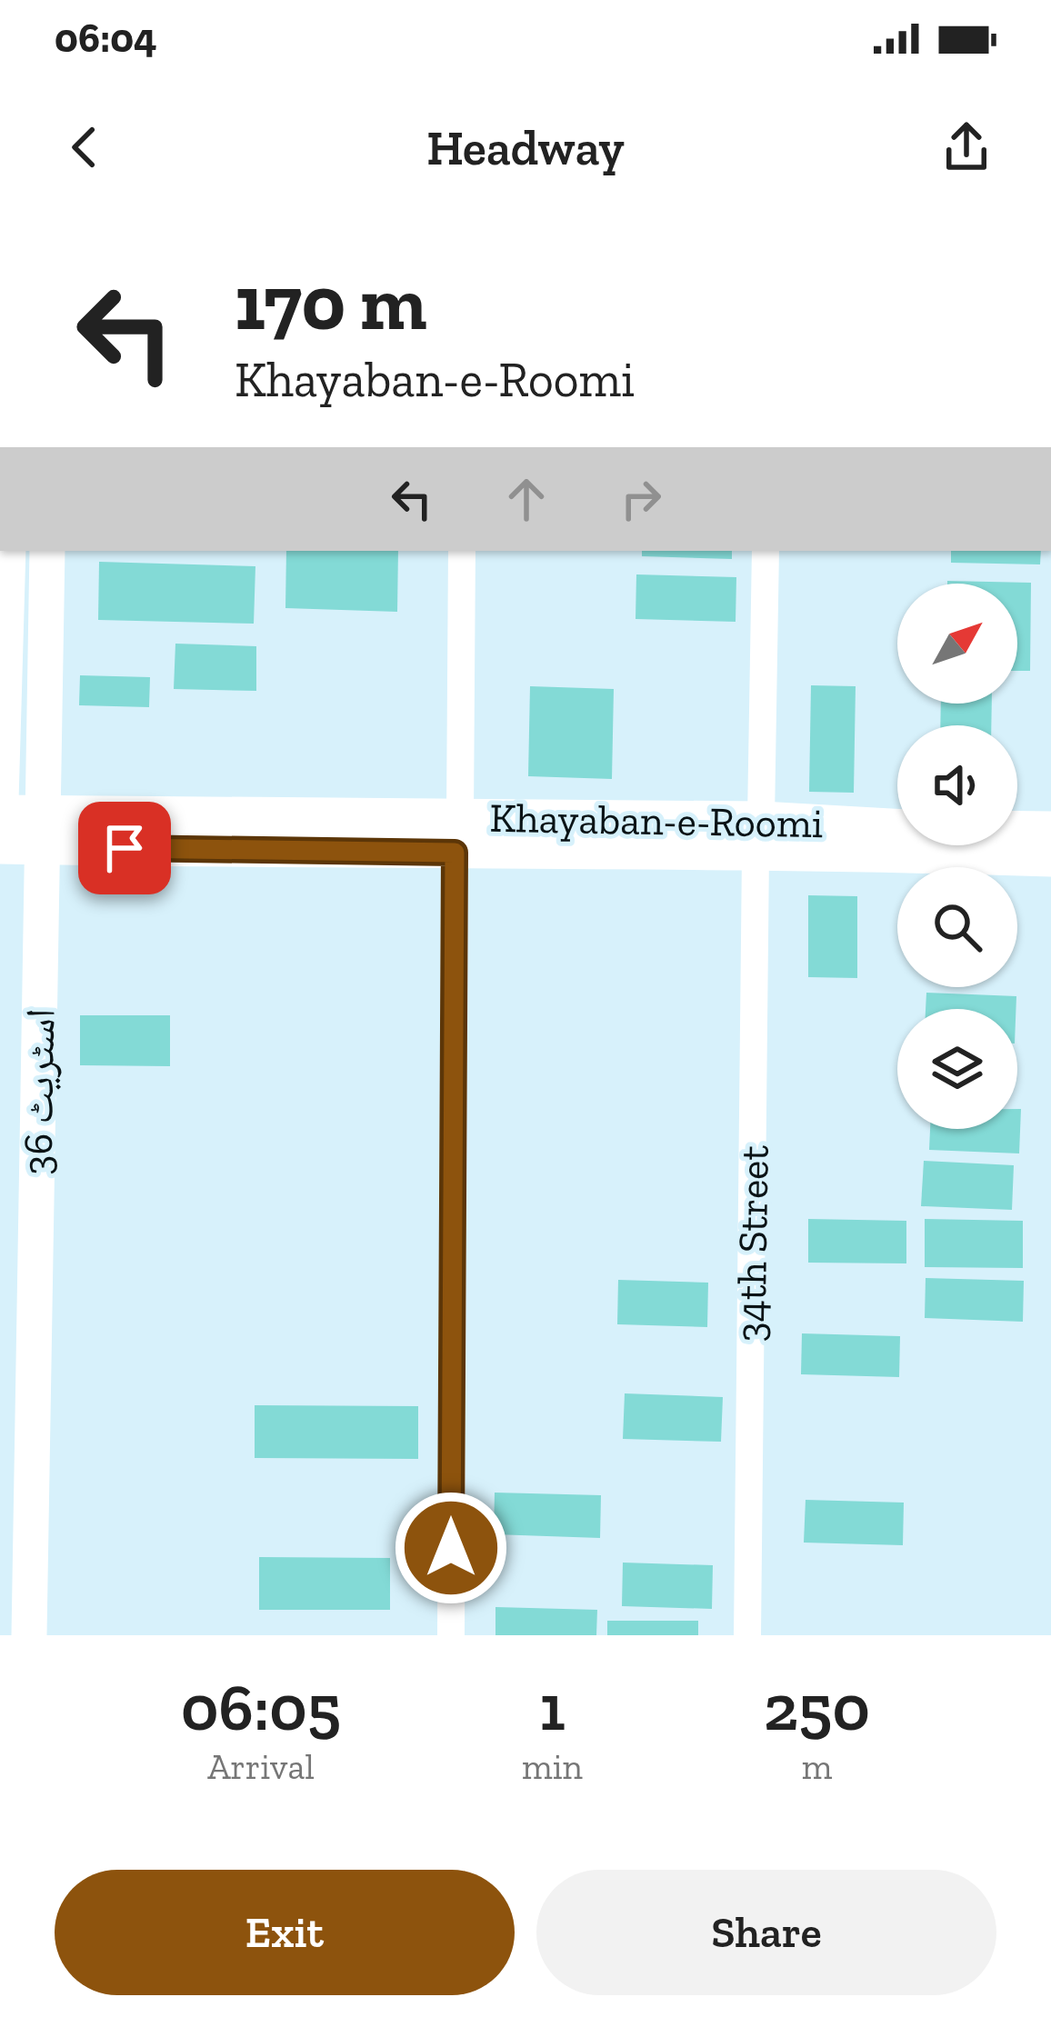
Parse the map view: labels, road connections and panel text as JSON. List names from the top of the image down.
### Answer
{
  "streets": {
    "street": ["Khayaban-e-Roomi", "اسٹریٹ 36", "34th Street"]
  },
  "crossings": [
    ["Khayaban-e-Roomi", "اسٹریٹ 36"],
    ["Khayaban-e-Roomi", "34th Street"]
  ],
  "north": "top right",
  "page": {
    "status": "06:04",
    "header": "Headway",
    "turn": ["170 m", "Khayaban-e-Roomi"],
    "eta": [
      "06:05",
      "Arrival",
      "1",
      "min",
      "250",
      "m"
    ],
    "buttons": ["Exit", "Share"]
  }
}
